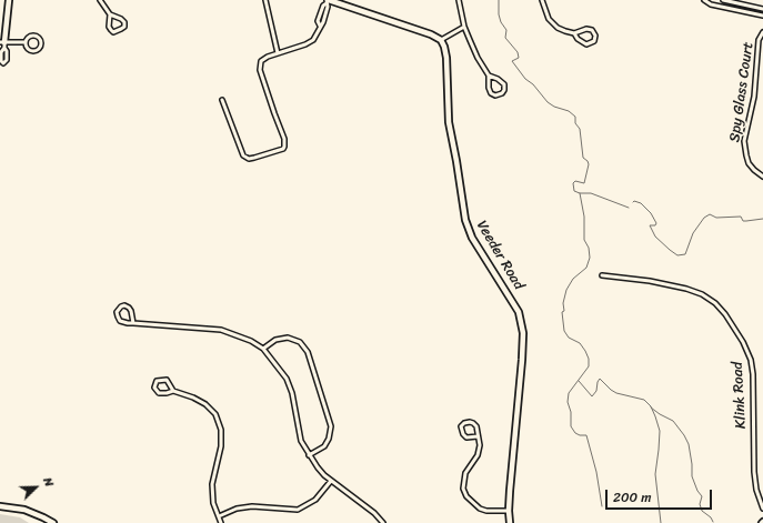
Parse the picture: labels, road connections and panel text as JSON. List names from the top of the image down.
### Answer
{
  "streets": {
    "street": ["Spy Glass Court", "Veeder Road", "Klink Road"]
  },
  "scale_bar": "200 m",
  "north": "top right"
}
